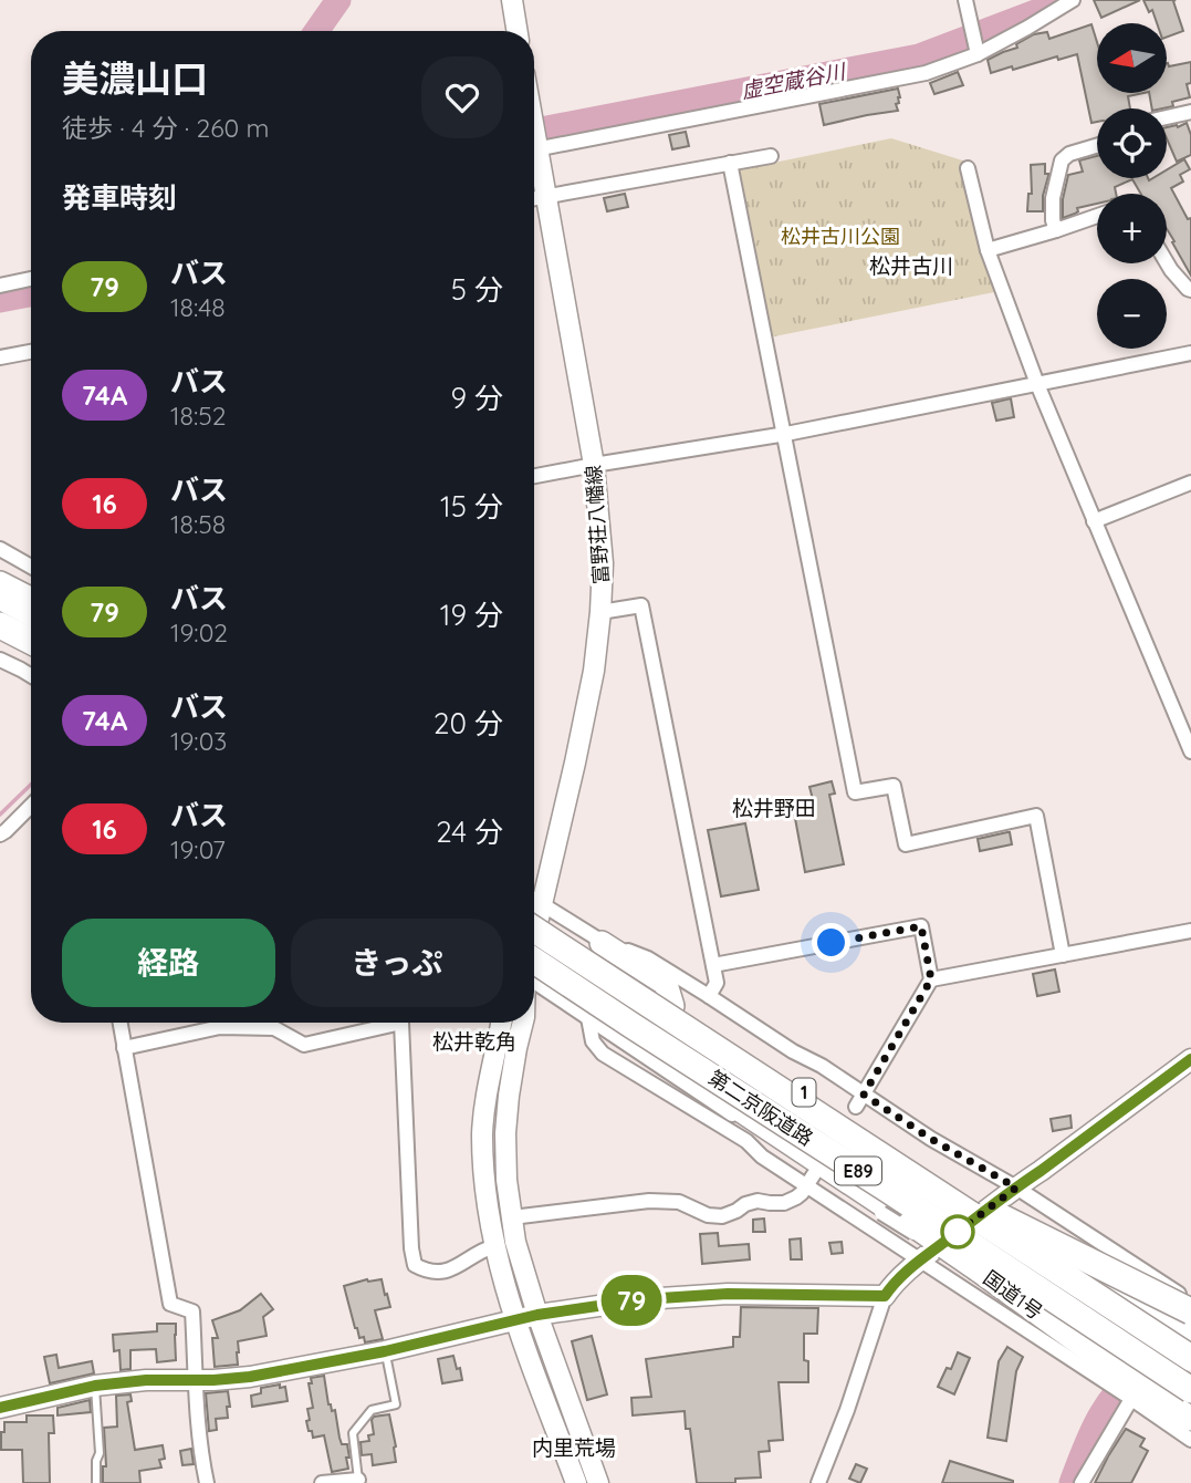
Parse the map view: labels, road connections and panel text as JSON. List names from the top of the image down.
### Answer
{
  "streets": {
    "highway": [
      "1",
      "第二京阪道路",
      "E89",
      "国道1号"
    ],
    "main road": ["富野荘八幡線"]
  },
  "districts": [
    "松井古川",
    "松井野田",
    "松井乾角",
    "内里荒場"
  ],
  "water": ["虚空蔵谷川"],
  "parks": ["松井古川公園"],
  "lines": ["bus line 79"],
  "north": "left",
  "page": {
    "on_map": "79",
    "map_buttons": ["+", "−"],
    "heading": [
      ["美濃山口", "徒歩 · 4 分 · 260 m"],
      "発車時刻"
    ],
    "list": [
      {
        "mark": "79",
        "name": "バス",
        "note": "18:48",
        "value": "5 分"
      },
      {
        "mark": "74A",
        "name": "バス",
        "note": "18:52",
        "value": "9 分"
      },
      {
        "mark": "16",
        "name": "バス",
        "note": "18:58",
        "value": "15 分"
      },
      {
        "mark": "79",
        "name": "バス",
        "note": "19:02",
        "value": "19 分"
      },
      {
        "mark": "74A",
        "name": "バス",
        "note": "19:03",
        "value": "20 分"
      },
      {
        "mark": "16",
        "name": "バス",
        "note": "19:07",
        "value": "24 分"
      }
    ],
    "buttons": ["経路", "きっぷ"]
  }
}
